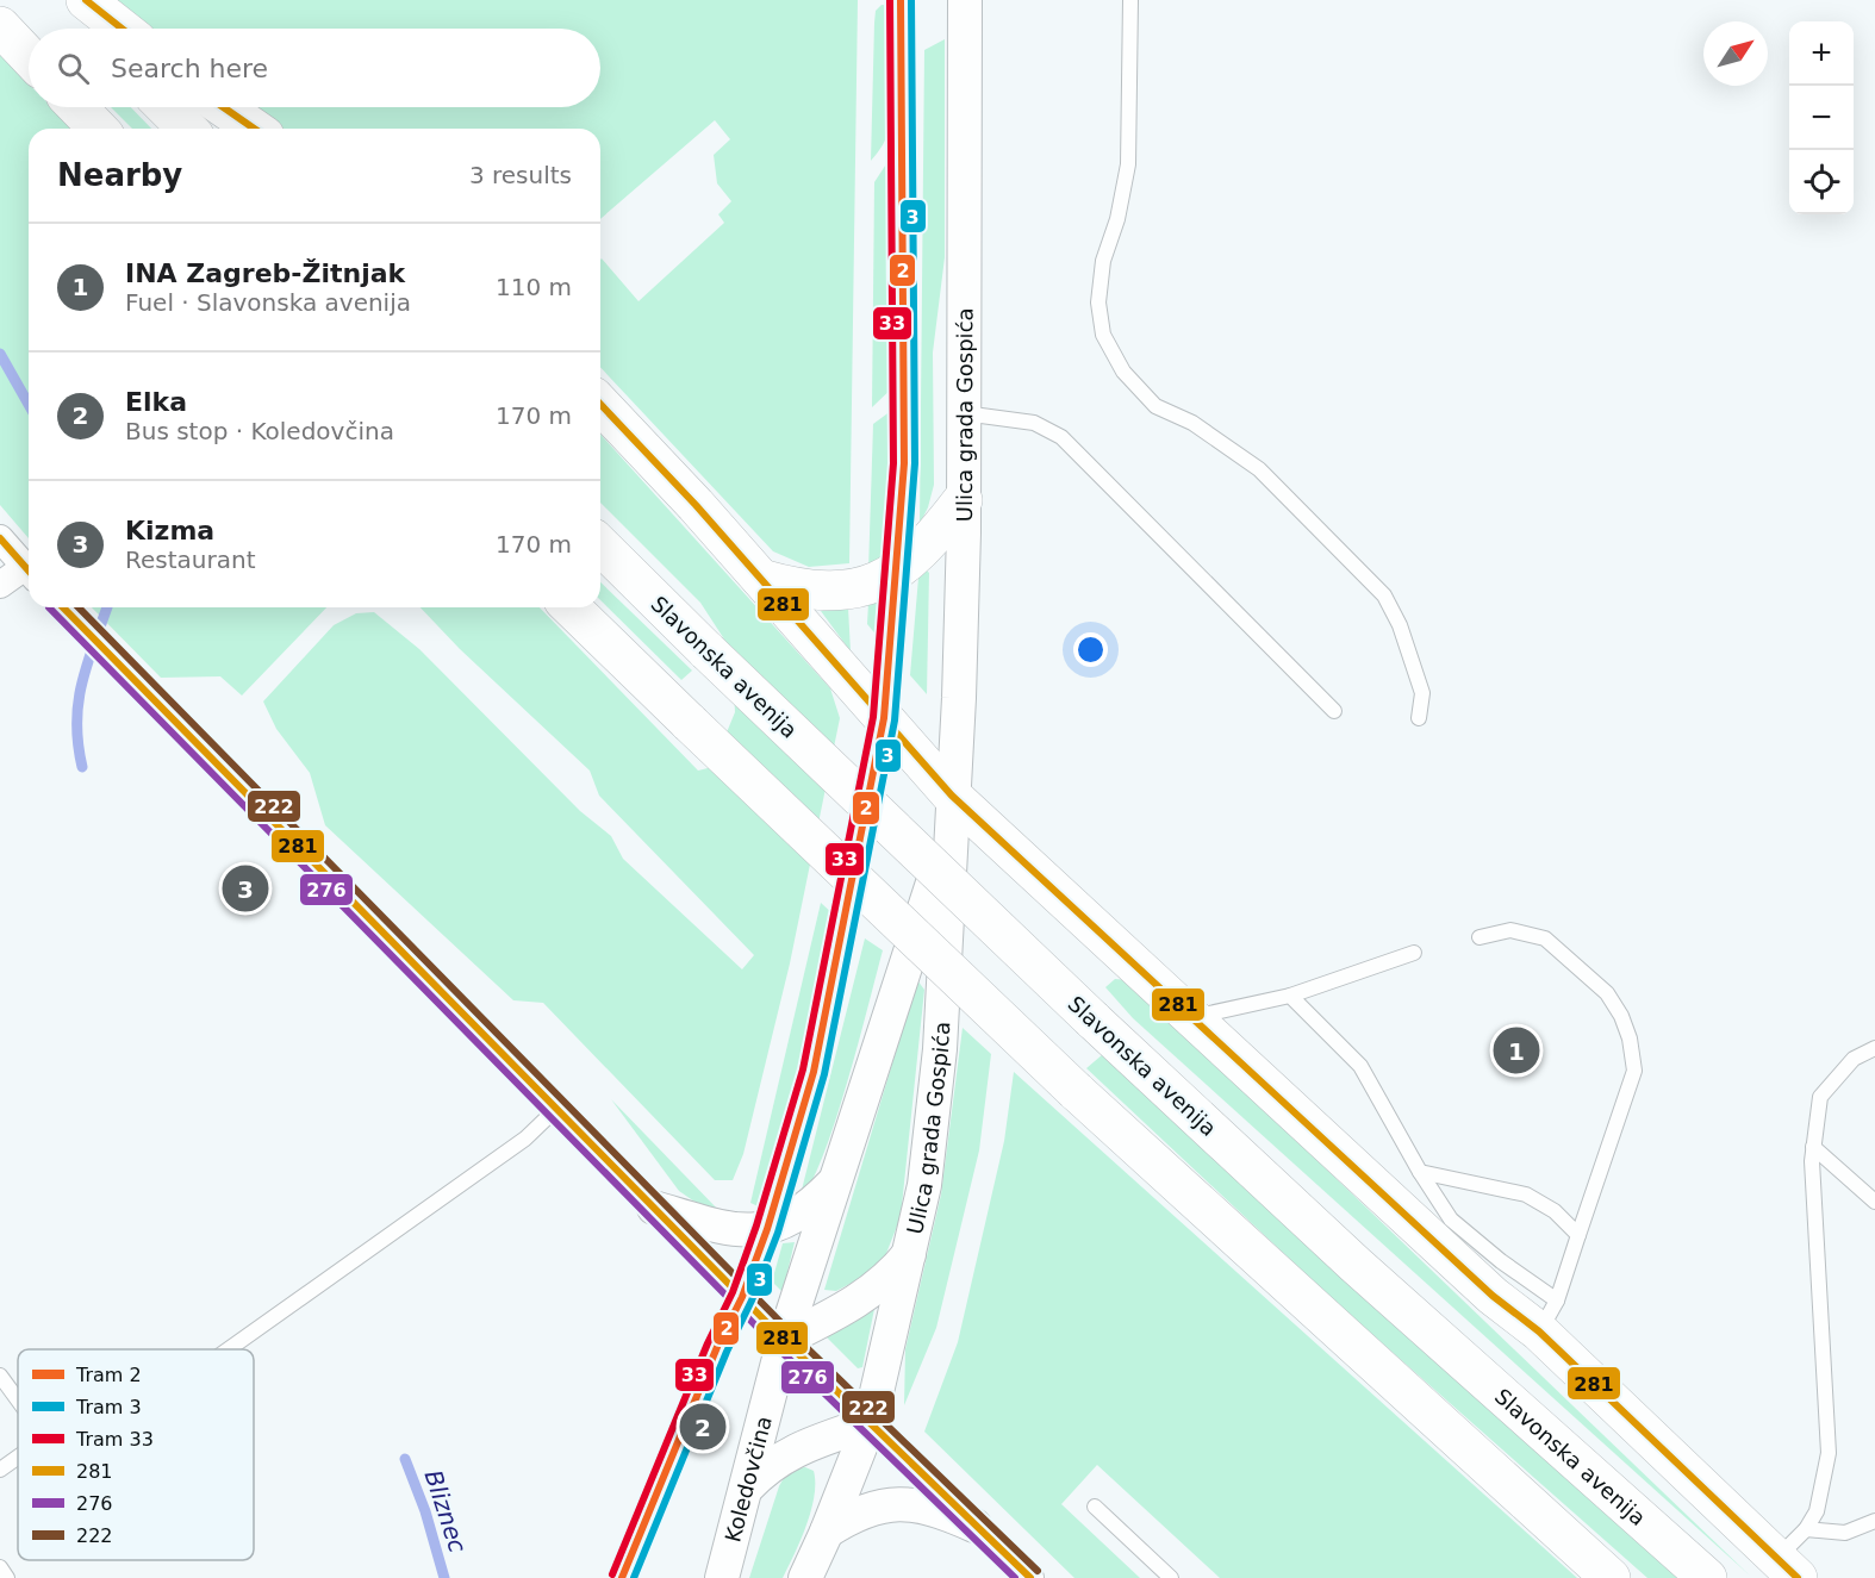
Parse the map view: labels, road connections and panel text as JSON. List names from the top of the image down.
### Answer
{
  "streets": {
    "main road": ["Slavonska avenija"],
    "street": ["Ulica grada Gospića", "Koledovčina"]
  },
  "crossings": [
    ["Ulica grada Gospića", "Koledovčina"]
  ],
  "water": ["Bliznec"],
  "lines": [
    "tram line 2",
    "tram line 3",
    "tram line 33",
    "transit line 281",
    "transit line 276",
    "transit line 222"
  ],
  "legend": [
    "Tram 2",
    "Tram 3",
    "Tram 33",
    "281",
    "276",
    "222"
  ],
  "north": "top right",
  "page": {
    "map_buttons": ["+", "−"],
    "search": "Search here",
    "heading": ["Nearby", "3 results"],
    "list": [
      {
        "mark": "1",
        "name": "INA Zagreb-Žitnjak",
        "note": "Fuel · Slavonska avenija",
        "value": "110 m"
      },
      {
        "mark": "2",
        "name": "Elka",
        "note": "Bus stop · Koledovčina",
        "value": "170 m"
      },
      {
        "mark": "3",
        "name": "Kizma",
        "note": "Restaurant",
        "value": "170 m"
      }
    ],
    "pins": ["3", "1", "2"]
  }
}
